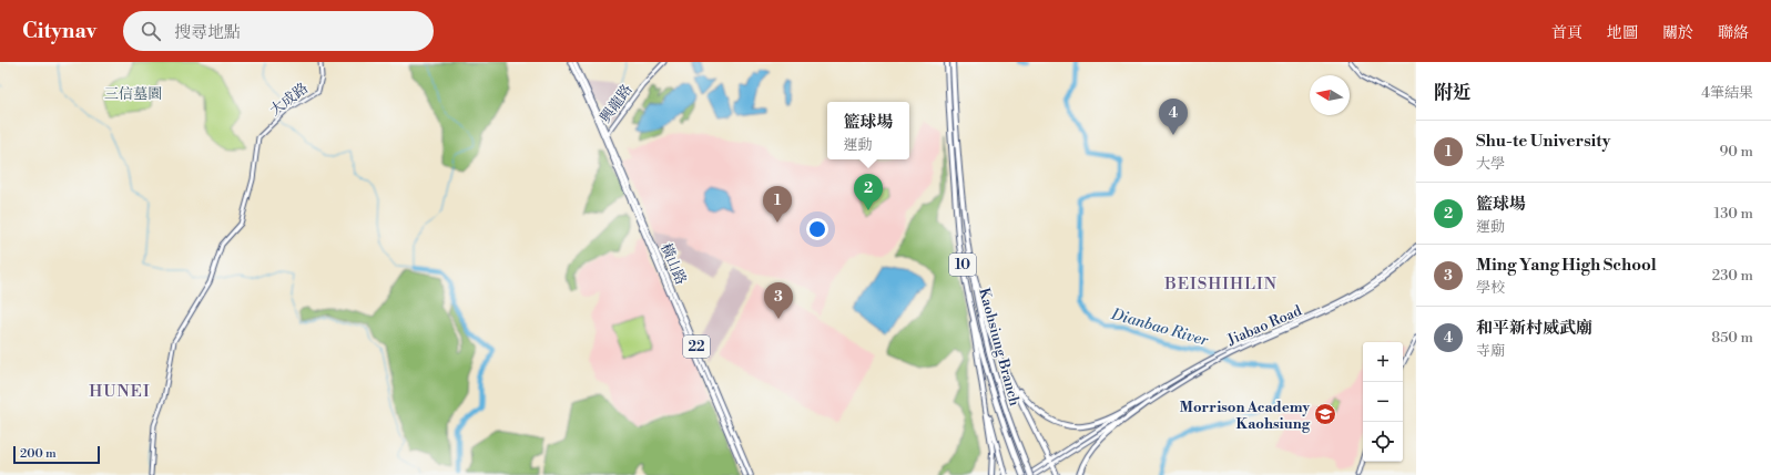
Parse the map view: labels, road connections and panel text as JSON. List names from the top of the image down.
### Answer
{
  "streets": {
    "highway": ["10", "Kaohsiung Branch"],
    "main road": ["橫山路", "22"],
    "street": ["大成路", "興龍路", "Jiabao Road"]
  },
  "crossings": [
    ["興龍路", "橫山路"]
  ],
  "districts": ["BEISHIHLIN", "HUNEI"],
  "water": ["Dianbao River"],
  "parks": ["三信墓園"],
  "places": {
    "school or university": ["Morrison Academy Kaohsiung"]
  },
  "scale_bar": "200 m",
  "north": "left",
  "page": {
    "header": "Citynav",
    "search": "搜尋地點",
    "nav": [
      "首頁",
      "地圖",
      "關於",
      "聯絡"
    ],
    "heading": ["附近", "4筆結果"],
    "pins": [
      "4",
      "2",
      "1",
      "3"
    ],
    "popup": ["籃球場", "運動"],
    "list": [
      {
        "mark": "1",
        "name": "Shu-te University",
        "note": "大學",
        "value": "90 m"
      },
      {
        "mark": "2",
        "name": "籃球場",
        "note": "運動",
        "value": "130 m"
      },
      {
        "mark": "3",
        "name": "Ming Yang High School",
        "note": "學校",
        "value": "230 m"
      },
      {
        "mark": "4",
        "name": "和平新村威武廟",
        "note": "寺廟",
        "value": "850 m"
      }
    ],
    "map_buttons": ["+", "−"],
    "scale": "200 m"
  }
}
